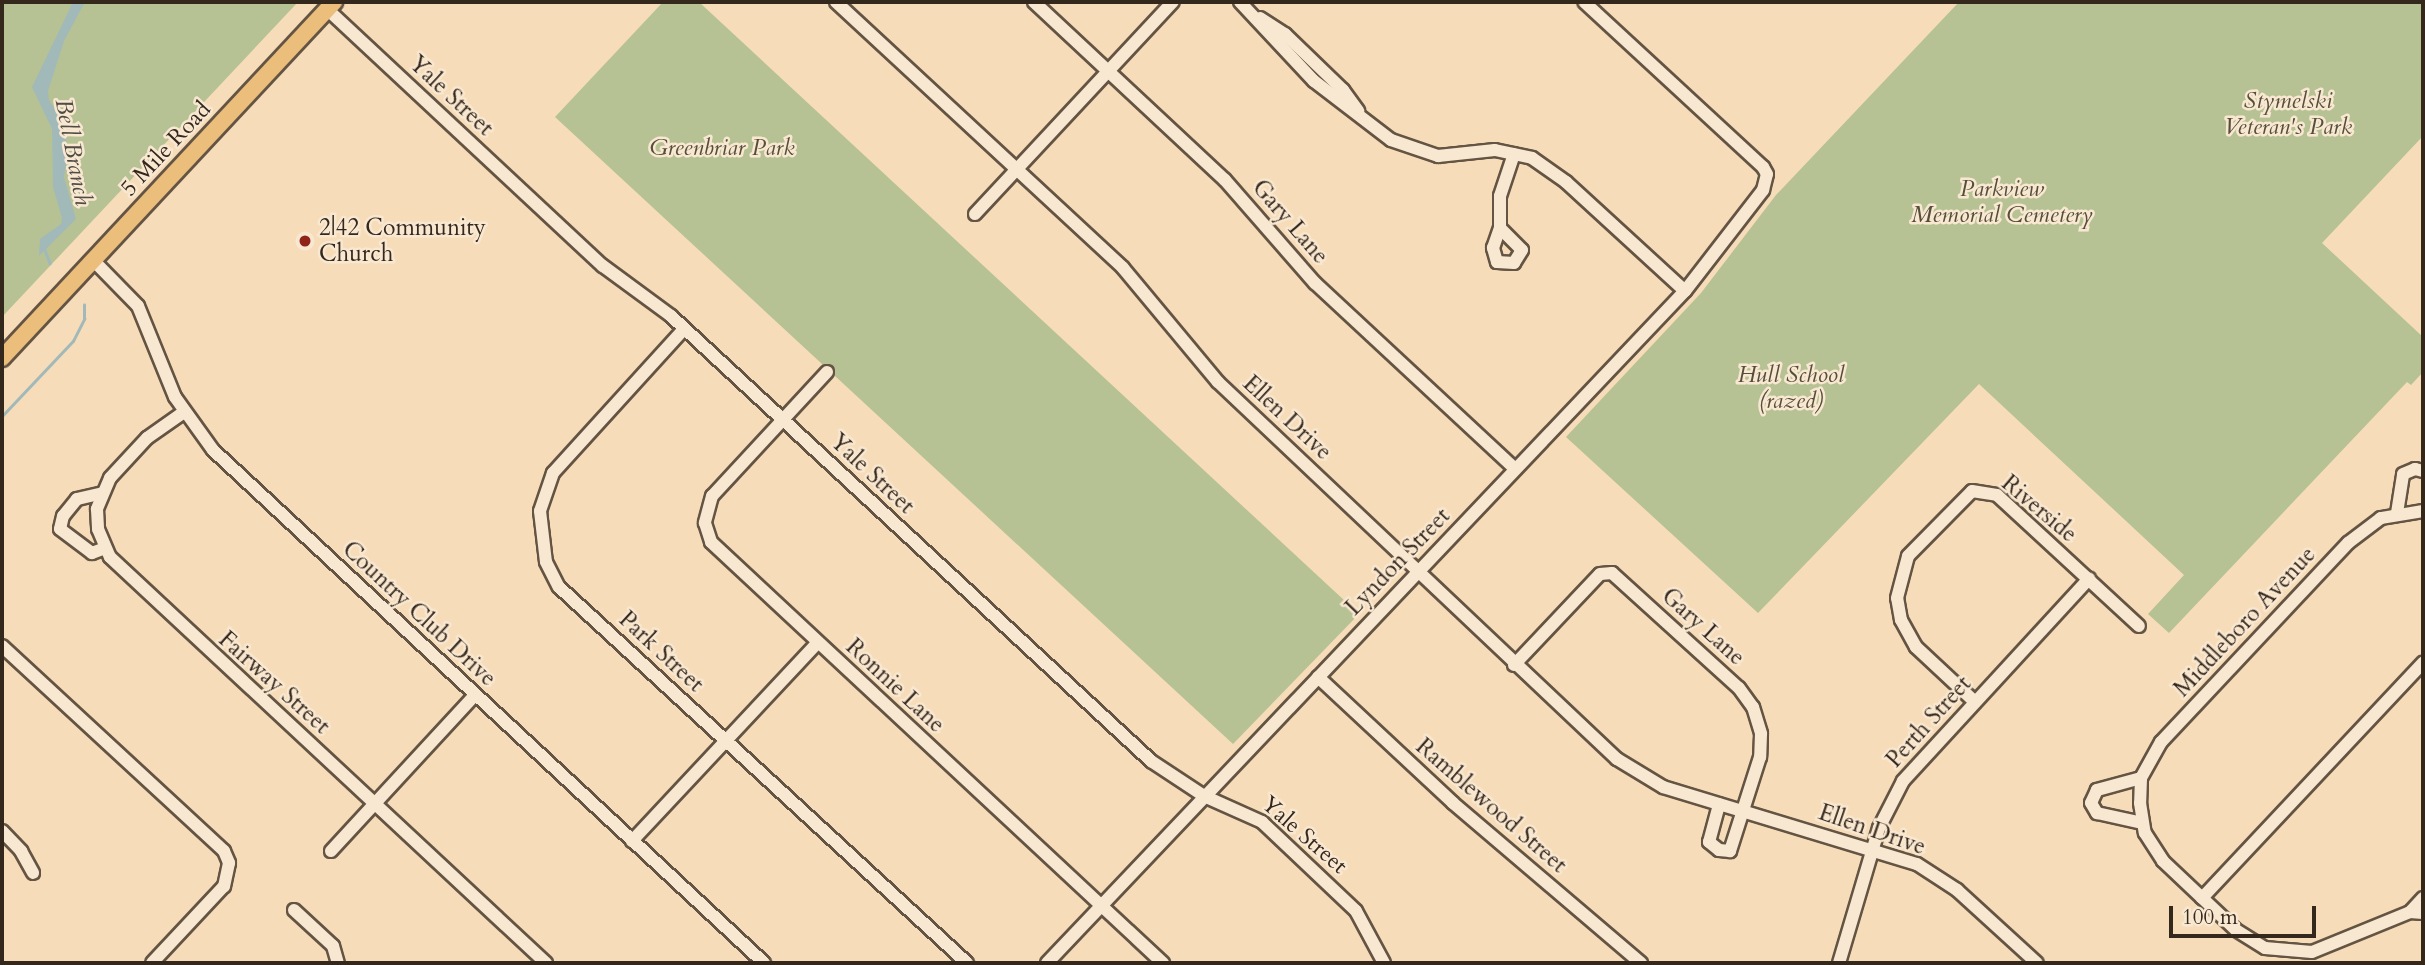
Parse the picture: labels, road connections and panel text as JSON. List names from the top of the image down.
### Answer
{
  "streets": {
    "main road": ["5 Mile Road"],
    "street": [
      "Yale Street",
      "Gary Lane",
      "Ellen Drive",
      "Riverside",
      "Lyndon Street",
      "Country Club Drive",
      "Middleboro Avenue",
      "Park Street",
      "Fairway Street",
      "Ronnie Lane",
      "Perth Street",
      "Ramblewood Street"
    ]
  },
  "crossings": [
    ["Yale Street", "5 Mile Road"],
    ["Yale Street", "Lyndon Street"],
    ["Yale Street", "Park Street"],
    ["Yale Street", "Ronnie Lane"],
    ["5 Mile Road", "Country Club Drive"],
    ["Gary Lane", "Ellen Drive"],
    ["Gary Lane", "Lyndon Street"],
    ["Ellen Drive", "Lyndon Street"],
    ["Ellen Drive", "Perth Street"],
    ["Riverside", "Perth Street"],
    ["Lyndon Street", "Ronnie Lane"],
    ["Lyndon Street", "Ramblewood Street"],
    ["Country Club Drive", "Fairway Street"]
  ],
  "water": ["Bell Branch"],
  "parks": [
    "Stymelski Veteran's Park",
    "Greenbriar Park",
    "Parkview Memorial Cemetery",
    "Hull School (razed)"
  ],
  "places": ["2|42 Community Church"],
  "scale_bar": "100 m"
}
